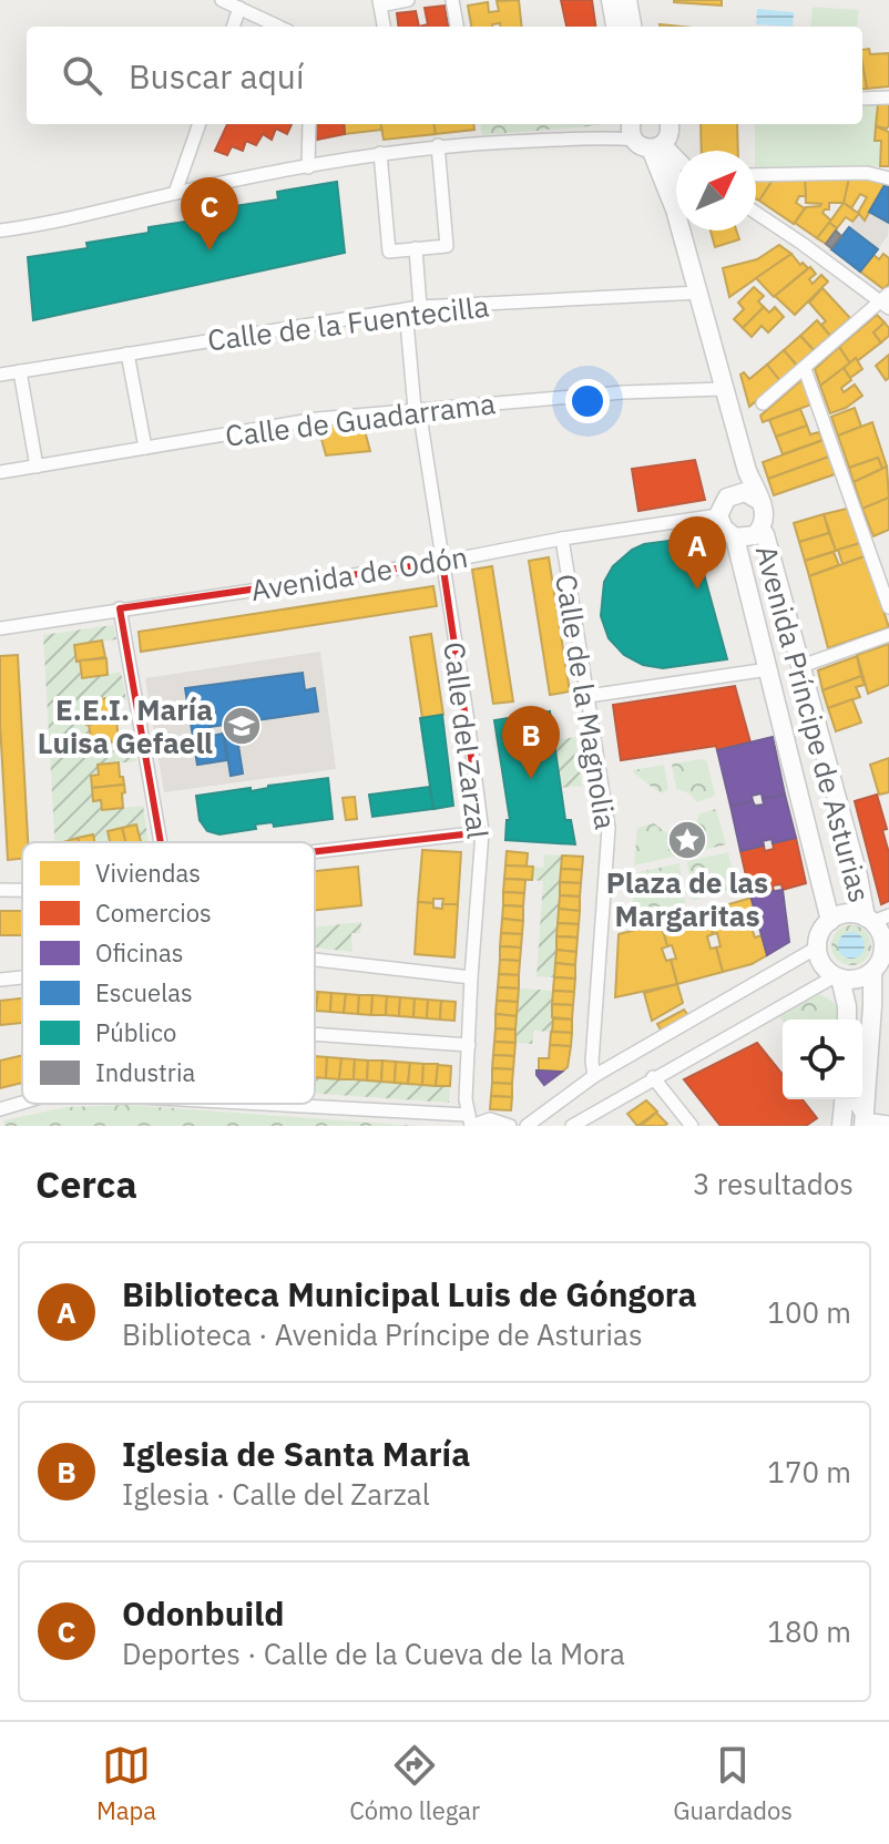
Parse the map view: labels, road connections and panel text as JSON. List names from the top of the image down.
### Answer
{
  "streets": {
    "street": [
      "Calle de la Fuentecilla",
      "Calle de Guadarrama",
      "Avenida de Odón",
      "Calle de la Magnolia",
      "Avenida Príncipe de Asturias",
      "Calle del Zarzal"
    ]
  },
  "crossings": [
    ["Calle de la Fuentecilla", "Calle del Zarzal"],
    ["Calle de Guadarrama", "Calle del Zarzal"],
    ["Avenida de Odón", "Calle de la Magnolia"],
    ["Avenida de Odón", "Avenida Príncipe de Asturias"],
    ["Avenida de Odón", "Calle del Zarzal"]
  ],
  "places": {
    "school or university": ["E.E.I. María Luisa Gefaell"],
    "place": ["Plaza de las Margaritas"]
  },
  "legend": [
    "Viviendas",
    "Comercios",
    "Oficinas",
    "Escuelas",
    "Público",
    "Industria"
  ],
  "north": "top right",
  "page": {
    "search": "Buscar aquí",
    "pins": ["C", "A", "B"],
    "heading": ["Cerca", "3 resultados"],
    "list": [
      {
        "mark": "A",
        "name": "Biblioteca Municipal Luis de Góngora",
        "note": "Biblioteca · Avenida Príncipe de Asturias",
        "value": "100 m"
      },
      {
        "mark": "B",
        "name": "Iglesia de Santa María",
        "note": "Iglesia · Calle del Zarzal",
        "value": "170 m"
      },
      {
        "mark": "C",
        "name": "Odonbuild",
        "note": "Deportes · Calle de la Cueva de la Mora",
        "value": "180 m"
      }
    ],
    "nav": ["Mapa", "Cómo llegar", "Guardados"]
  }
}
